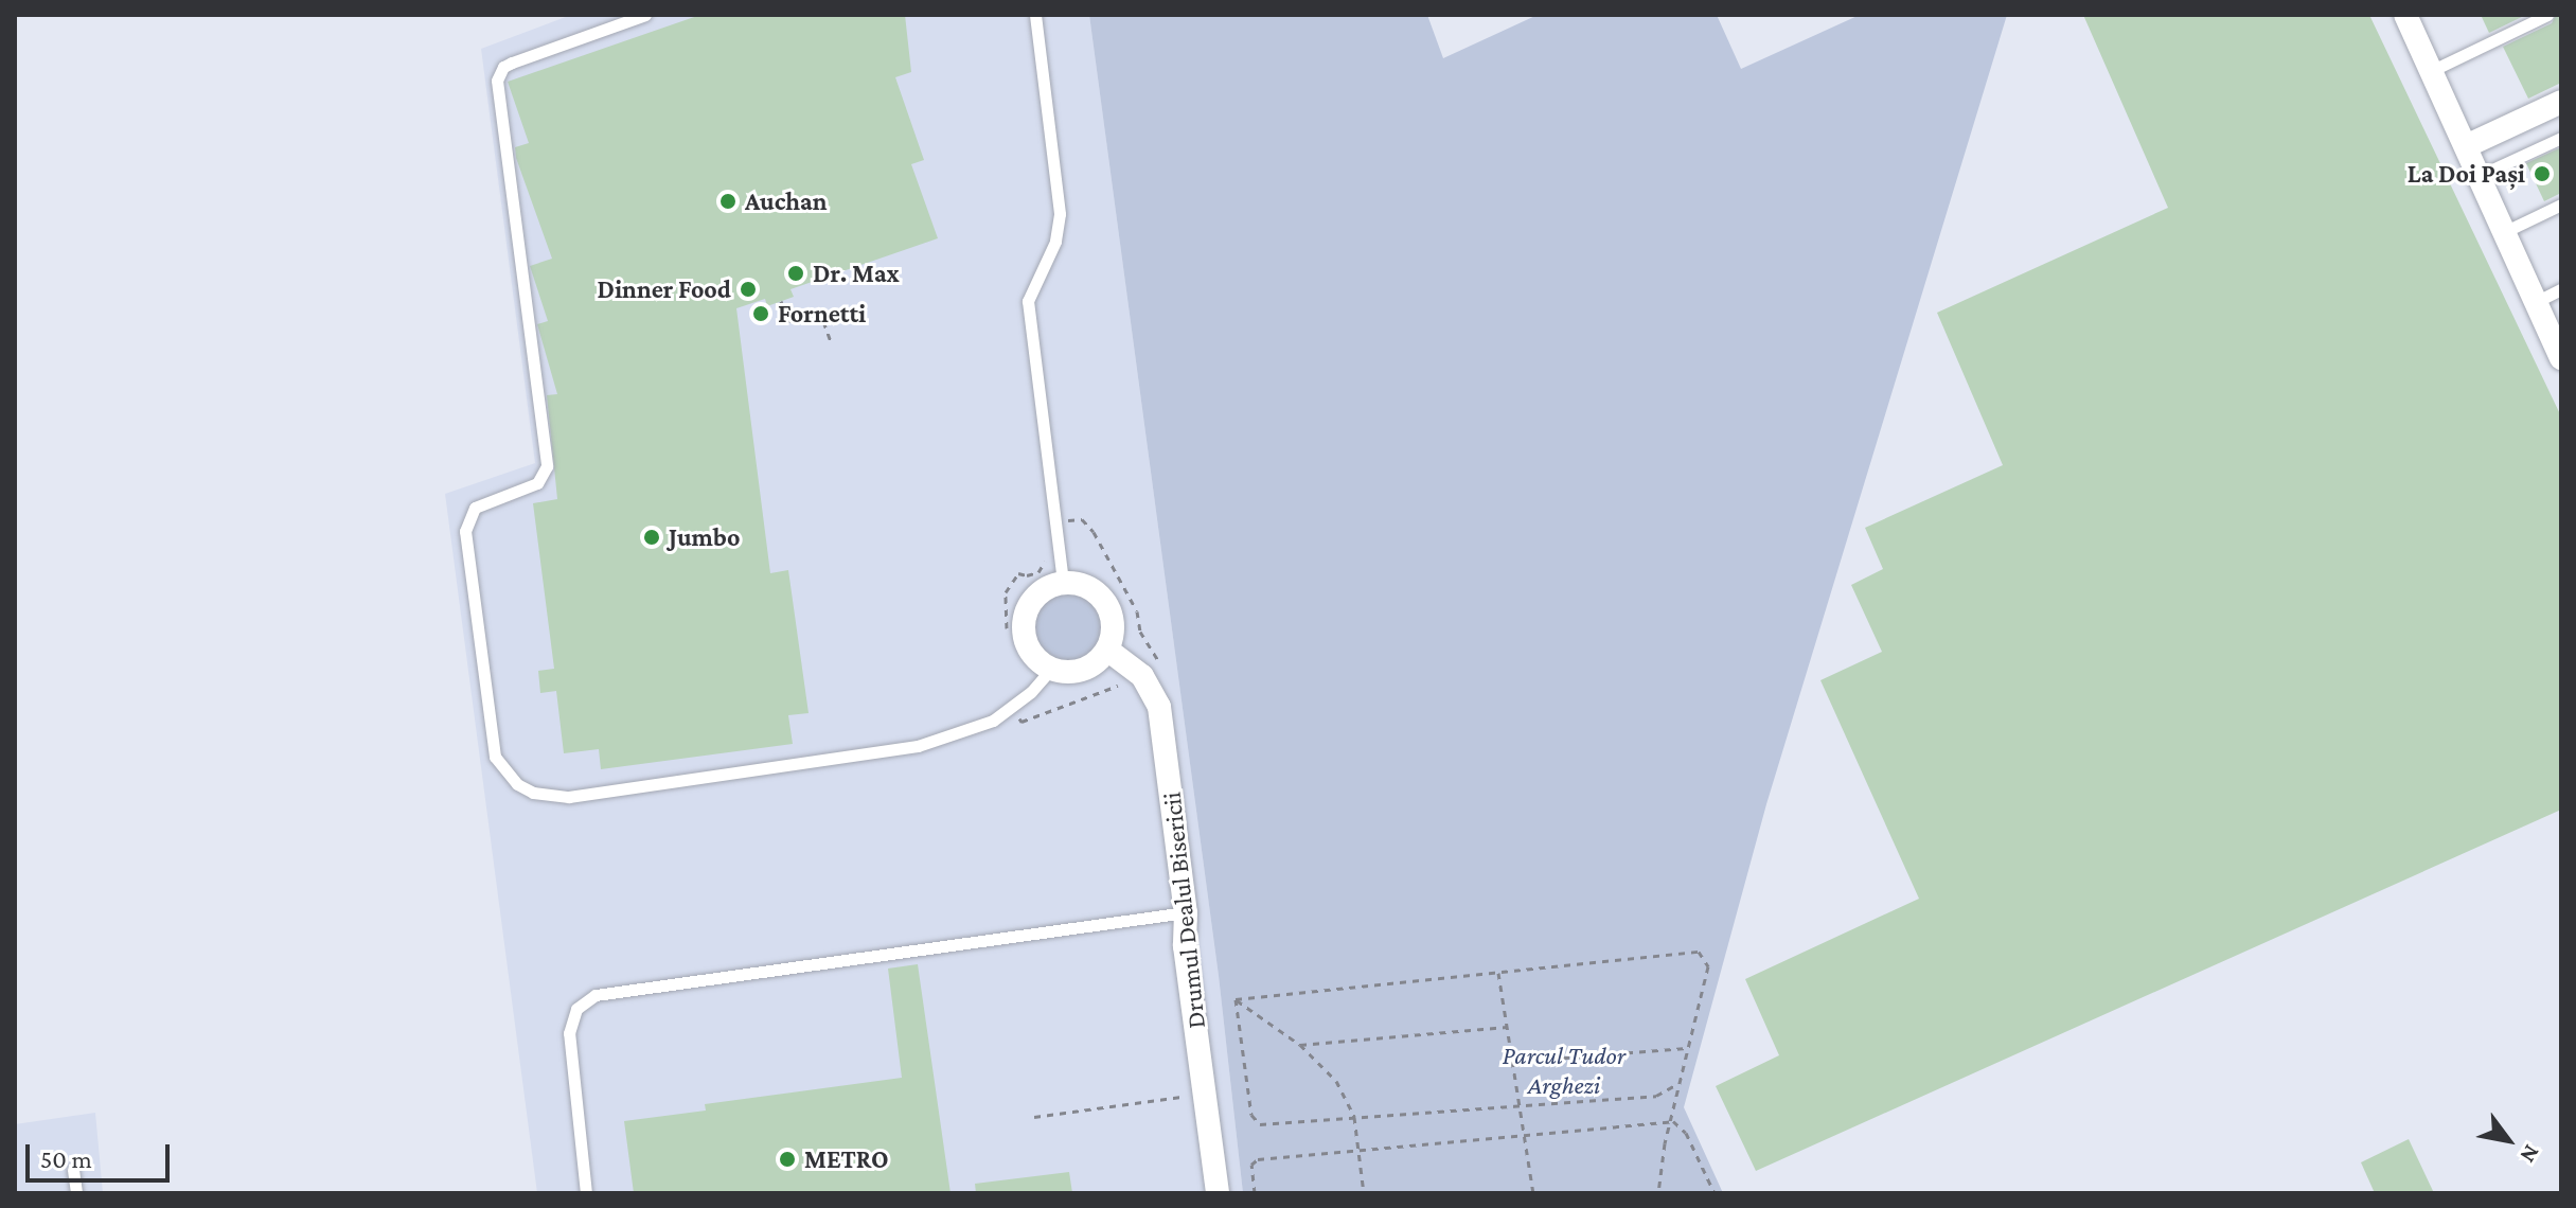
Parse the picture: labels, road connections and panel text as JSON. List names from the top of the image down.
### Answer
{
  "streets": {
    "street": ["Drumul Dealul Bisericii"]
  },
  "parks": ["Parcul Tudor Arghezi"],
  "places": [
    "La Doi Pași",
    "Auchan",
    "Dr. Max",
    "Dinner Food",
    "Fornetti",
    "Jumbo",
    "METRO"
  ],
  "scale_bar": "50 m",
  "north": "bottom right"
}
